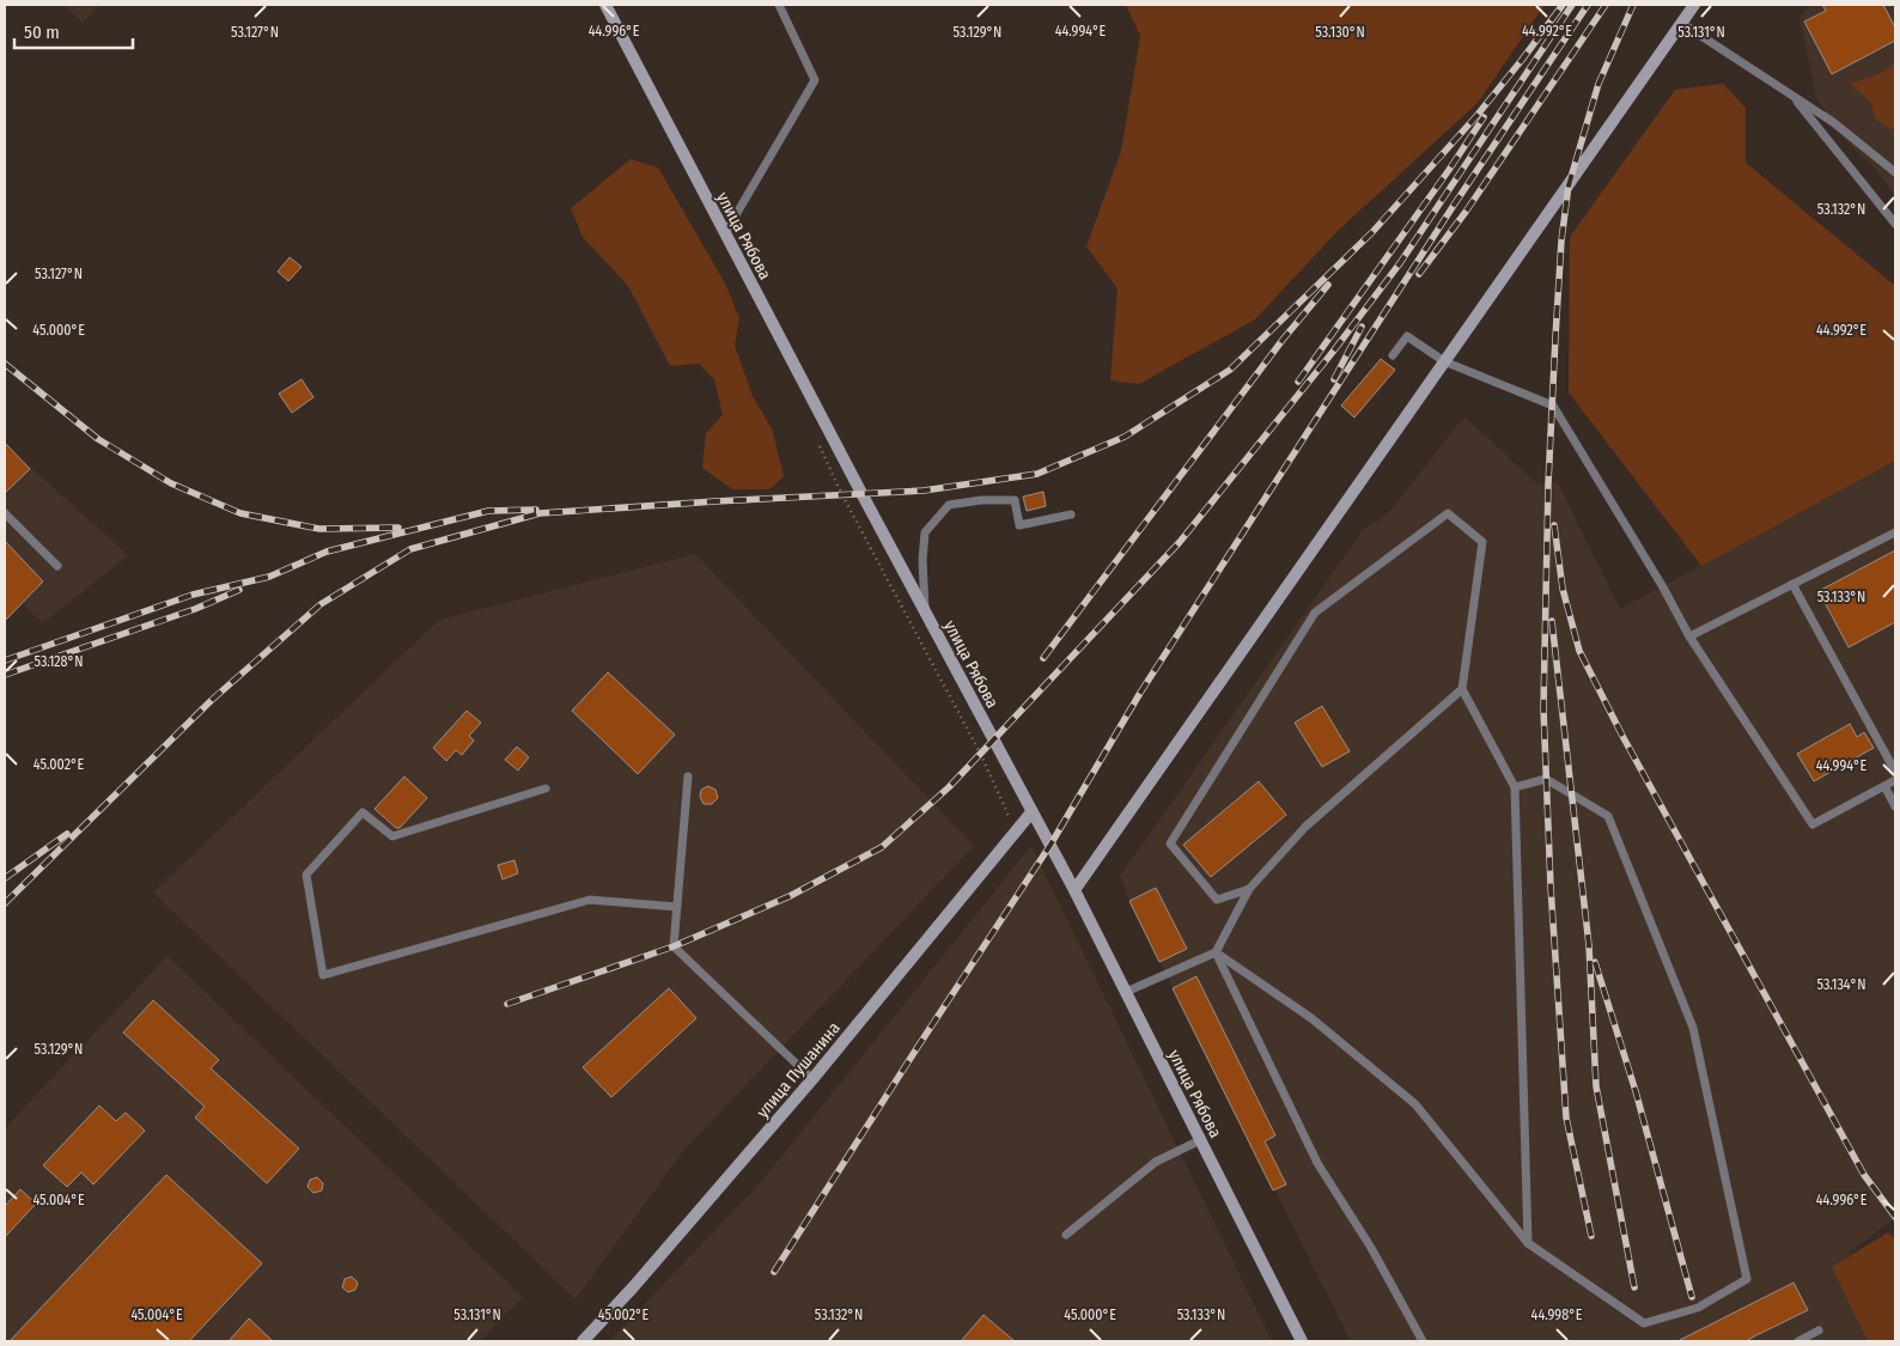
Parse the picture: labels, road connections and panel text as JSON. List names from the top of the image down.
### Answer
{
  "streets": {
    "street": ["улица Рябова", "улица Пушанина"]
  },
  "crossings": [
    ["улица Рябова", "улица Пушанина"]
  ],
  "scale_bar": "50 m",
  "coordinates": [
    "44.996°E",
    "44.994°E",
    "44.992°E",
    "53.127°N",
    "53.129°N",
    "53.130°N",
    "53.131°N",
    "53.132°N",
    "45.000°E",
    "53.133°N",
    "53.128°N",
    "45.002°E",
    "53.134°N",
    "45.004°E",
    "44.998°E"
  ]
}
